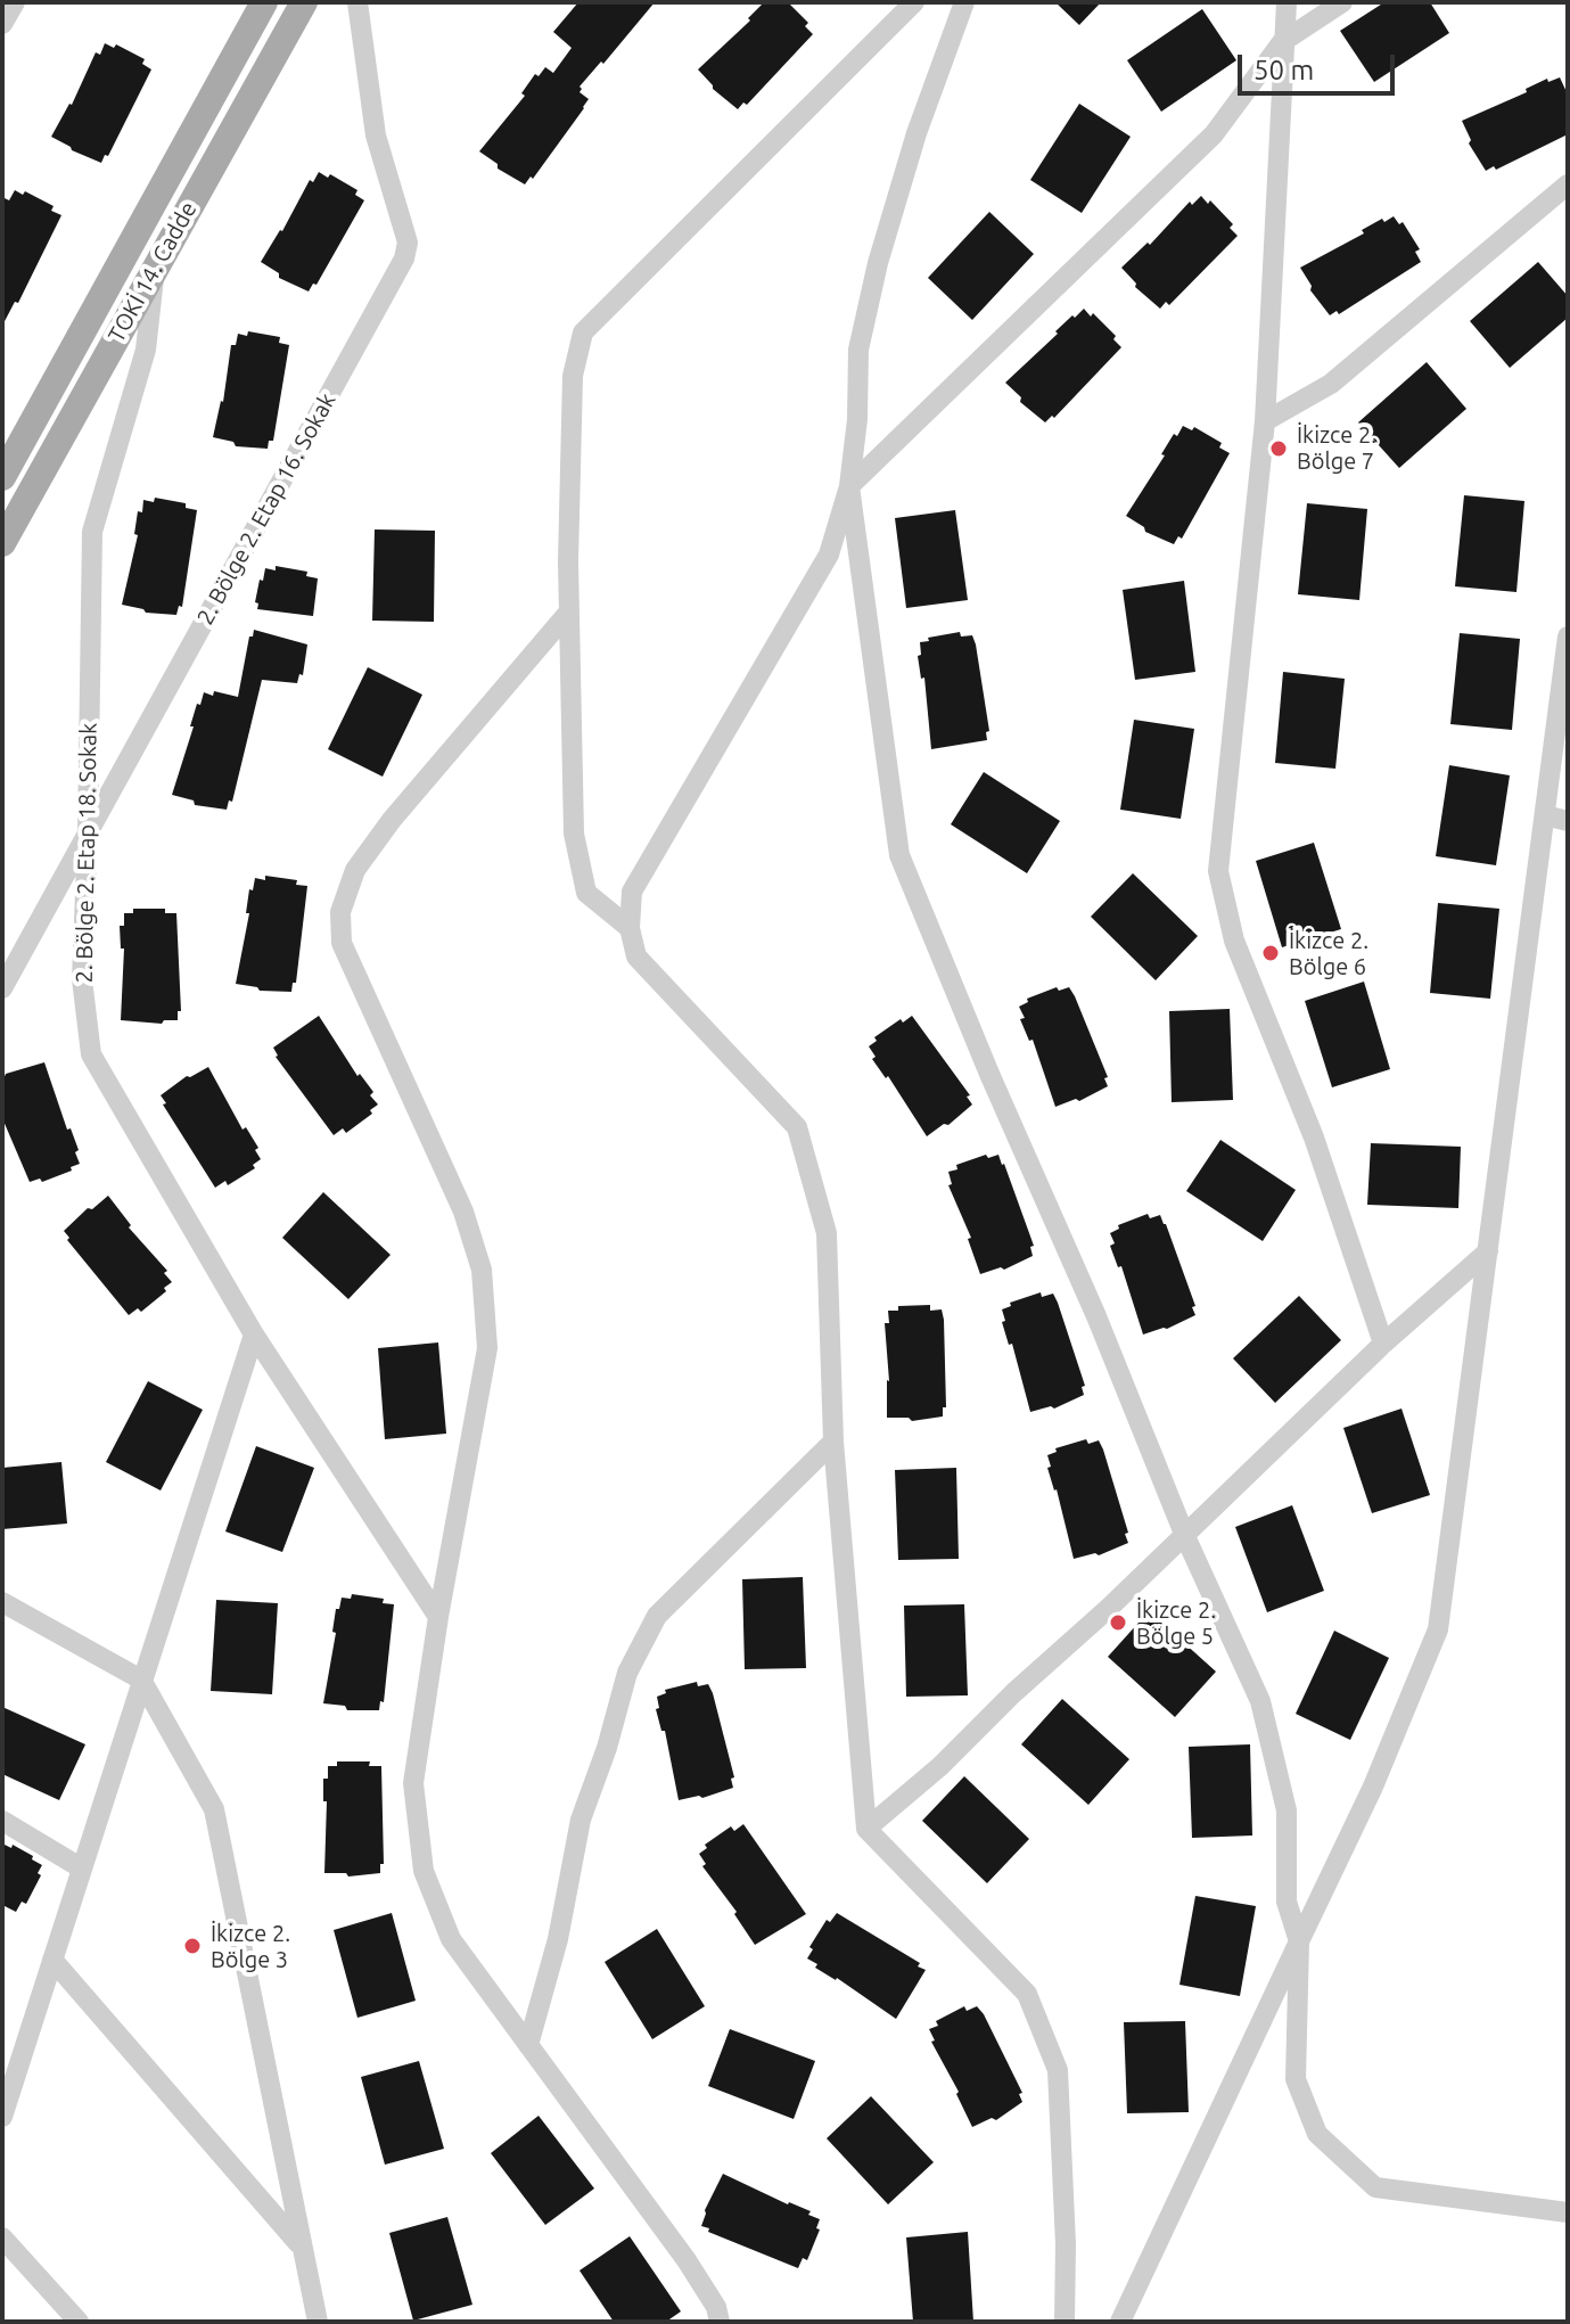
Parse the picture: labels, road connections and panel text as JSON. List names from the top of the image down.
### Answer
{
  "streets": {
    "main road": ["TOKİ 14. Cadde"],
    "street": ["2. Bölge 2. Etap 16. Sokak", "2. Bölge 2. Etap 18. Sokak"]
  },
  "crossings": [
    ["TOKİ 14. Cadde", "2. Bölge 2. Etap 18. Sokak"],
    ["2. Bölge 2. Etap 16. Sokak", "2. Bölge 2. Etap 18. Sokak"]
  ],
  "places": [
    "İkizce 2. Bölge 7",
    "İkizce 2. Bölge 6",
    "İkizce 2. Bölge 5",
    "İkizce 2. Bölge 3"
  ],
  "scale_bar": "50 m"
}
